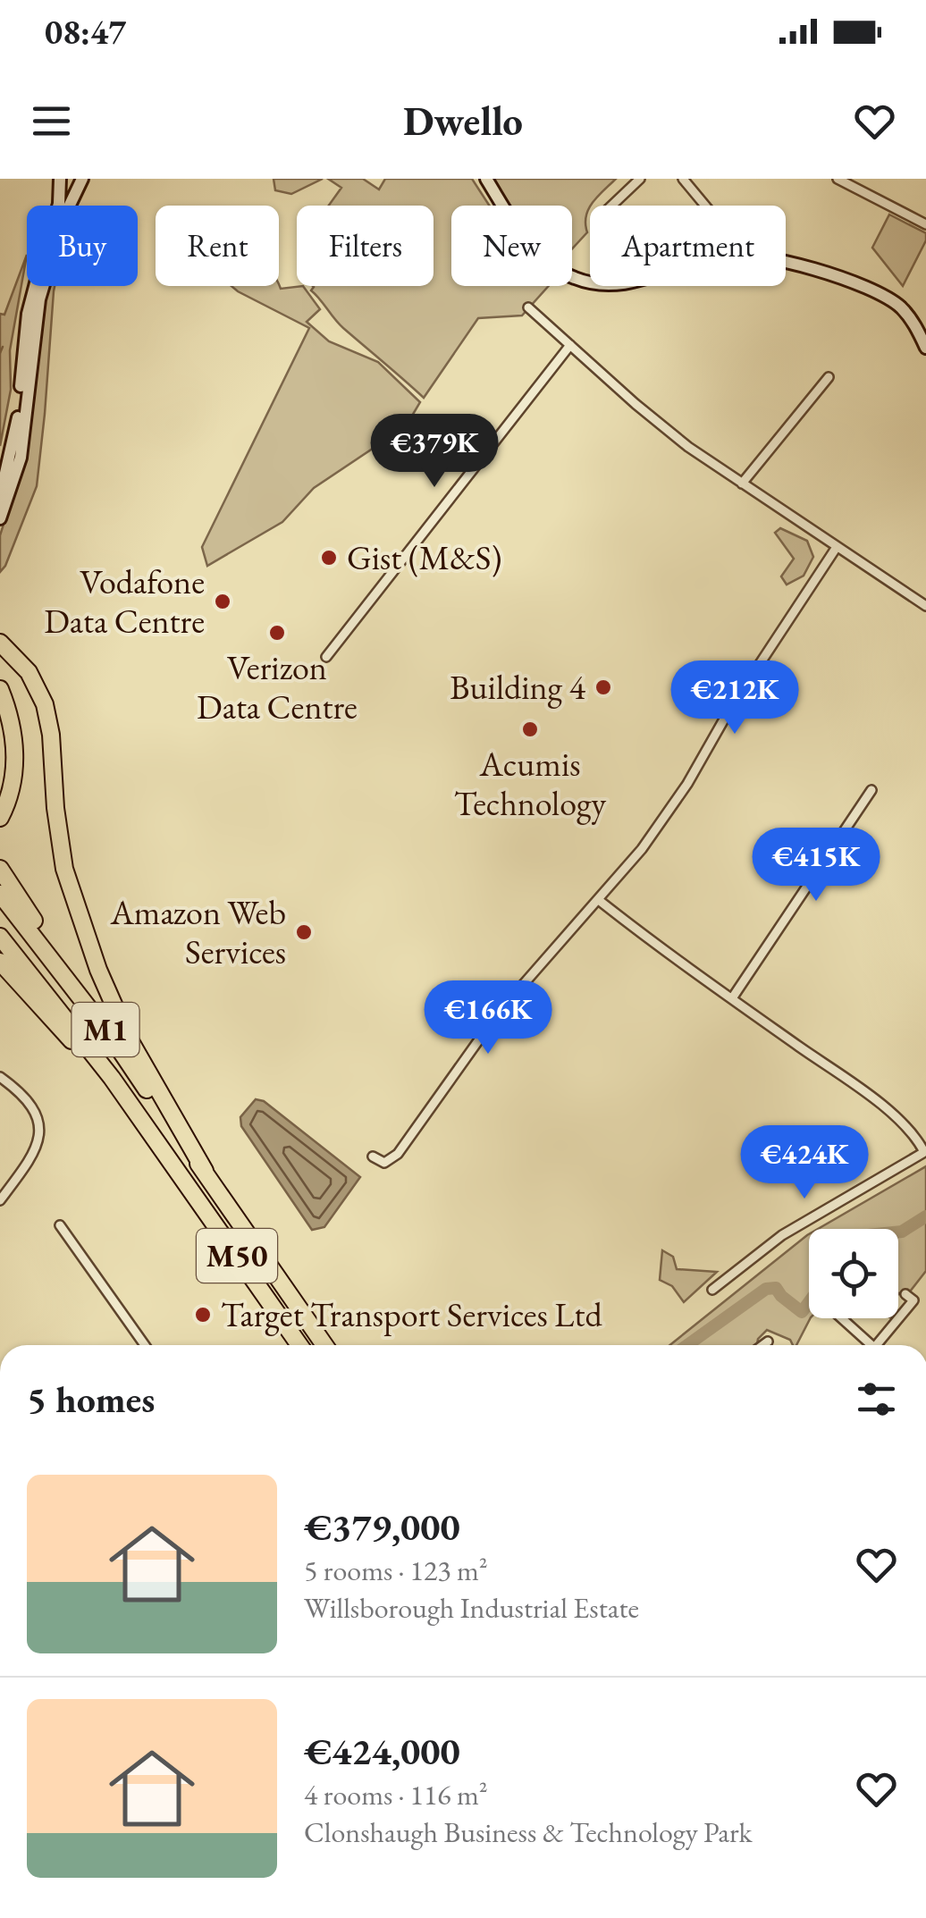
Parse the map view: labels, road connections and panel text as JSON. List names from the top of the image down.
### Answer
{
  "streets": {
    "highway": ["M1", "M50"]
  },
  "crossings": [
    ["M1", "M50"]
  ],
  "places": [
    "Gist (M&S)",
    "Vodafone Data Centre",
    "Verizon Data Centre",
    "Building 4",
    "Acumis Technology",
    "Amazon Web Services",
    "Target Transport Services Ltd"
  ],
  "page": {
    "status": "08:47",
    "header": "Dwello",
    "chip": [
      "Buy",
      "Rent",
      "Filters",
      "New",
      "Apartment"
    ],
    "price": [
      "€379K",
      "€212K",
      "€415K",
      "€166K",
      "€424K"
    ],
    "heading": "5 homes",
    "list": [
      {
        "name": "€379,000",
        "note": "5 rooms · 123 m² · Willsborough Industrial Estate"
      },
      {
        "name": "€424,000",
        "note": "4 rooms · 116 m² · Clonshaugh Business & Technology Park"
      }
    ]
  }
}
